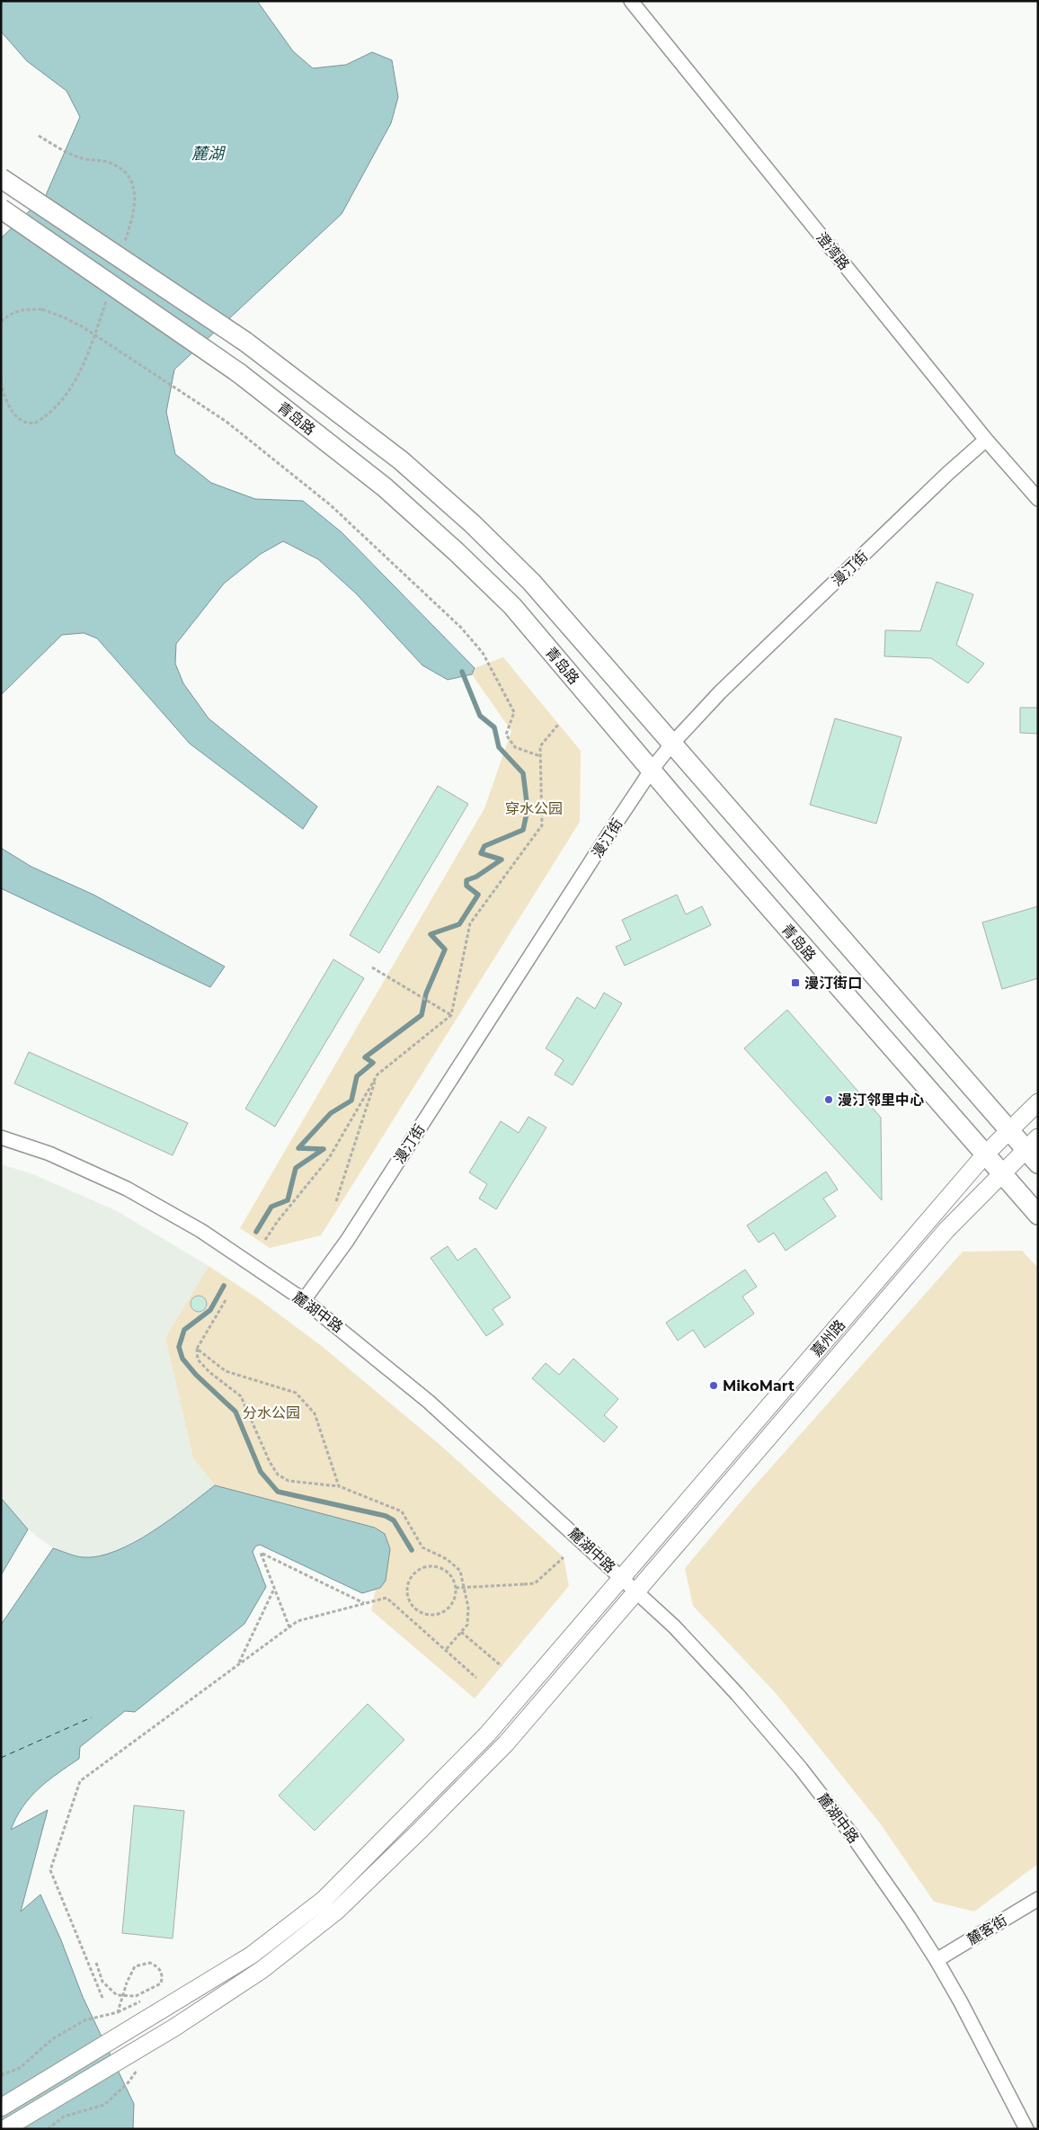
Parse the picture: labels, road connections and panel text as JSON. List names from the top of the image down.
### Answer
{
  "streets": {
    "main road": ["青岛路"],
    "street": [
      "澄湾路",
      "漫汀街",
      "麓湖中路",
      "嘉州路",
      "麓客街"
    ]
  },
  "crossings": [
    ["澄湾路", "漫汀街"],
    ["青岛路", "漫汀街"],
    ["青岛路", "嘉州路"],
    ["漫汀街", "麓湖中路"],
    ["麓湖中路", "嘉州路"],
    ["麓湖中路", "麓客街"]
  ],
  "water": ["麓湖"],
  "parks": ["穿水公园", "分水公园"],
  "places": {
    "transit": ["漫汀街口"],
    "other": ["漫汀邻里中心", "MikoMart"]
  }
}
